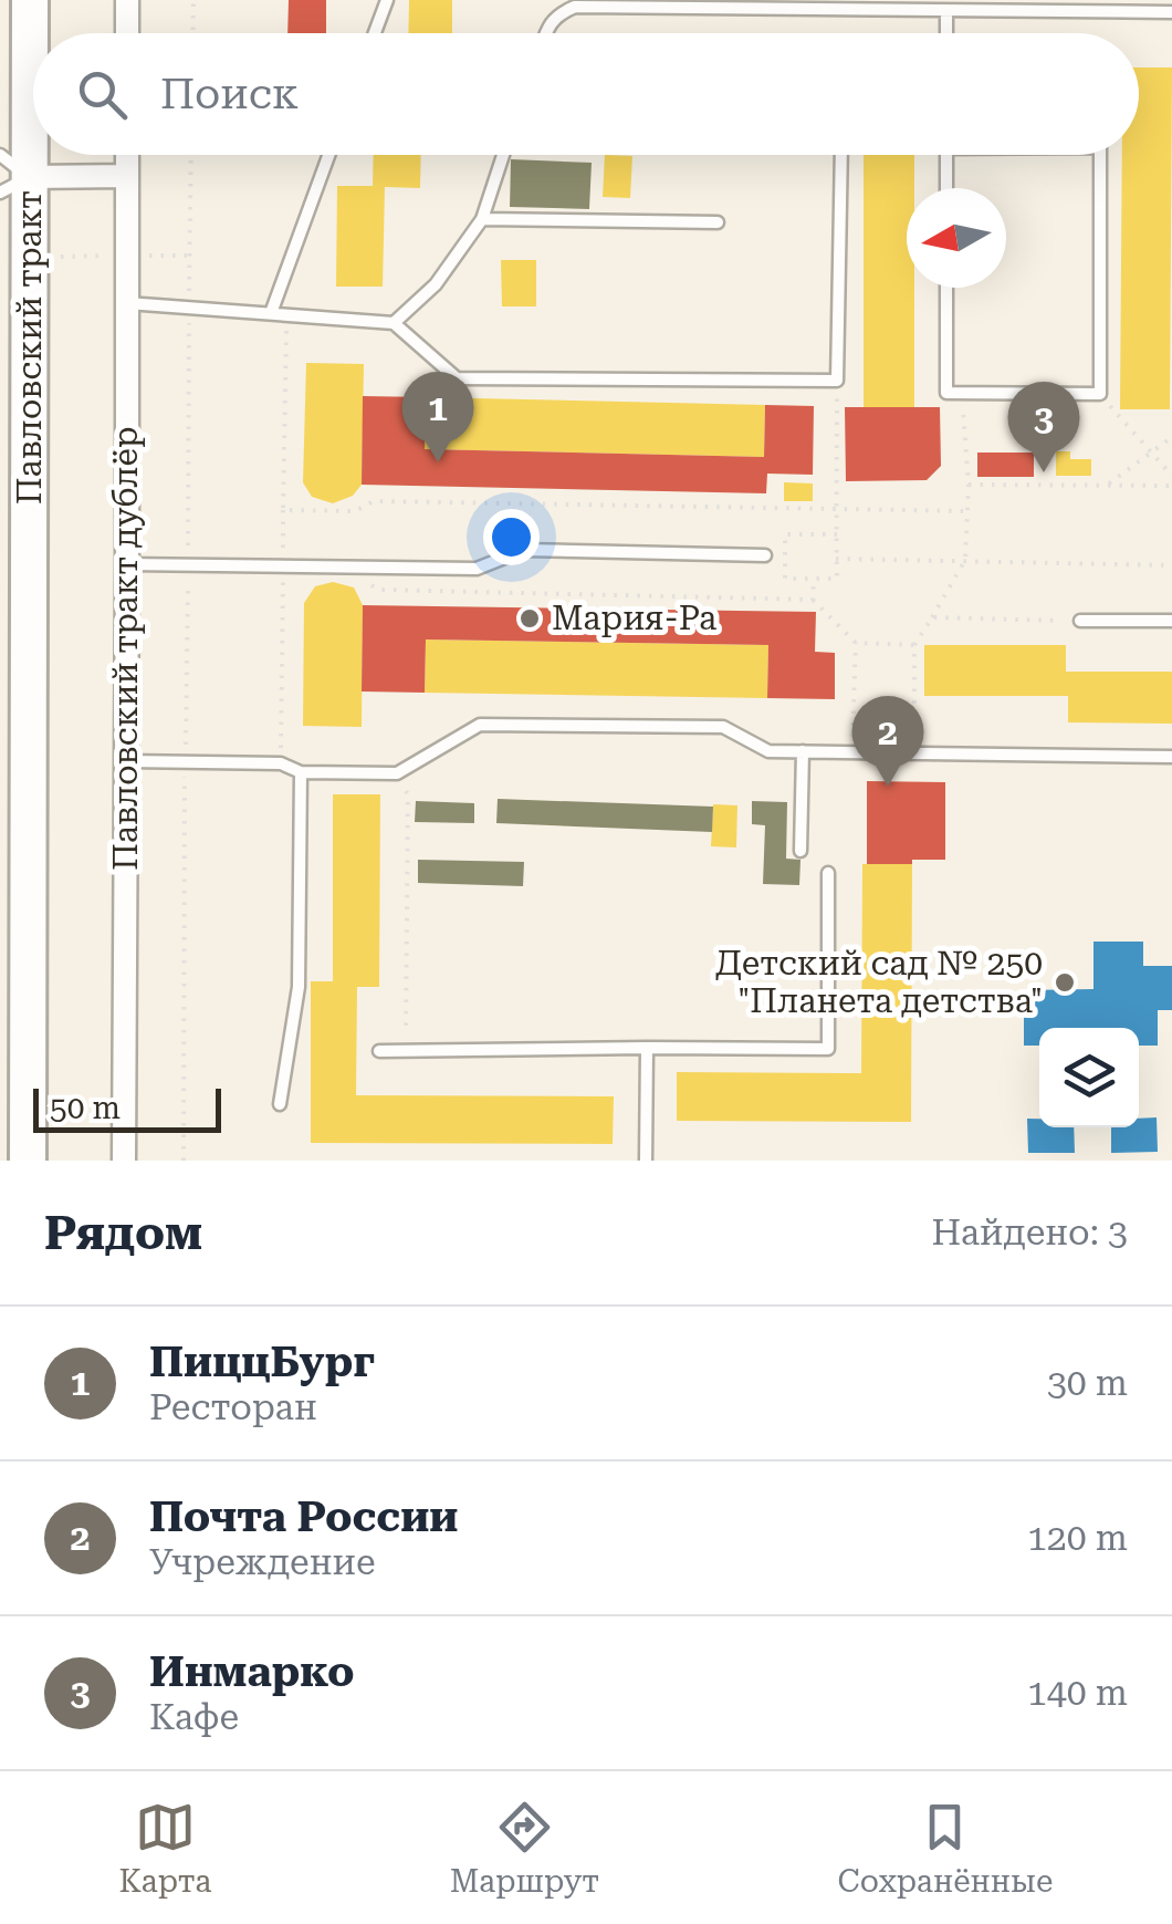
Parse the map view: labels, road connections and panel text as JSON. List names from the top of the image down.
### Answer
{
  "streets": {
    "main road": ["Павловский тракт"],
    "street": ["Павловский тракт дублёр"]
  },
  "places": ["Мария-Ра", "Детский сад № 250 \"Планета детства\""],
  "scale_bar": "50 m",
  "north": "left",
  "page": {
    "search": "Поиск",
    "pins": ["1", "3", "2"],
    "scale": "50 m",
    "heading": ["Рядом", "Найдено: 3"],
    "list": [
      {
        "mark": "1",
        "name": "ПиццБург",
        "note": "Ресторан",
        "value": "30 m"
      },
      {
        "mark": "2",
        "name": "Почта России",
        "note": "Учреждение",
        "value": "120 m"
      },
      {
        "mark": "3",
        "name": "Инмарко",
        "note": "Кафе",
        "value": "140 m"
      }
    ],
    "nav": ["Карта", "Маршрут", "Сохранённые"]
  }
}
